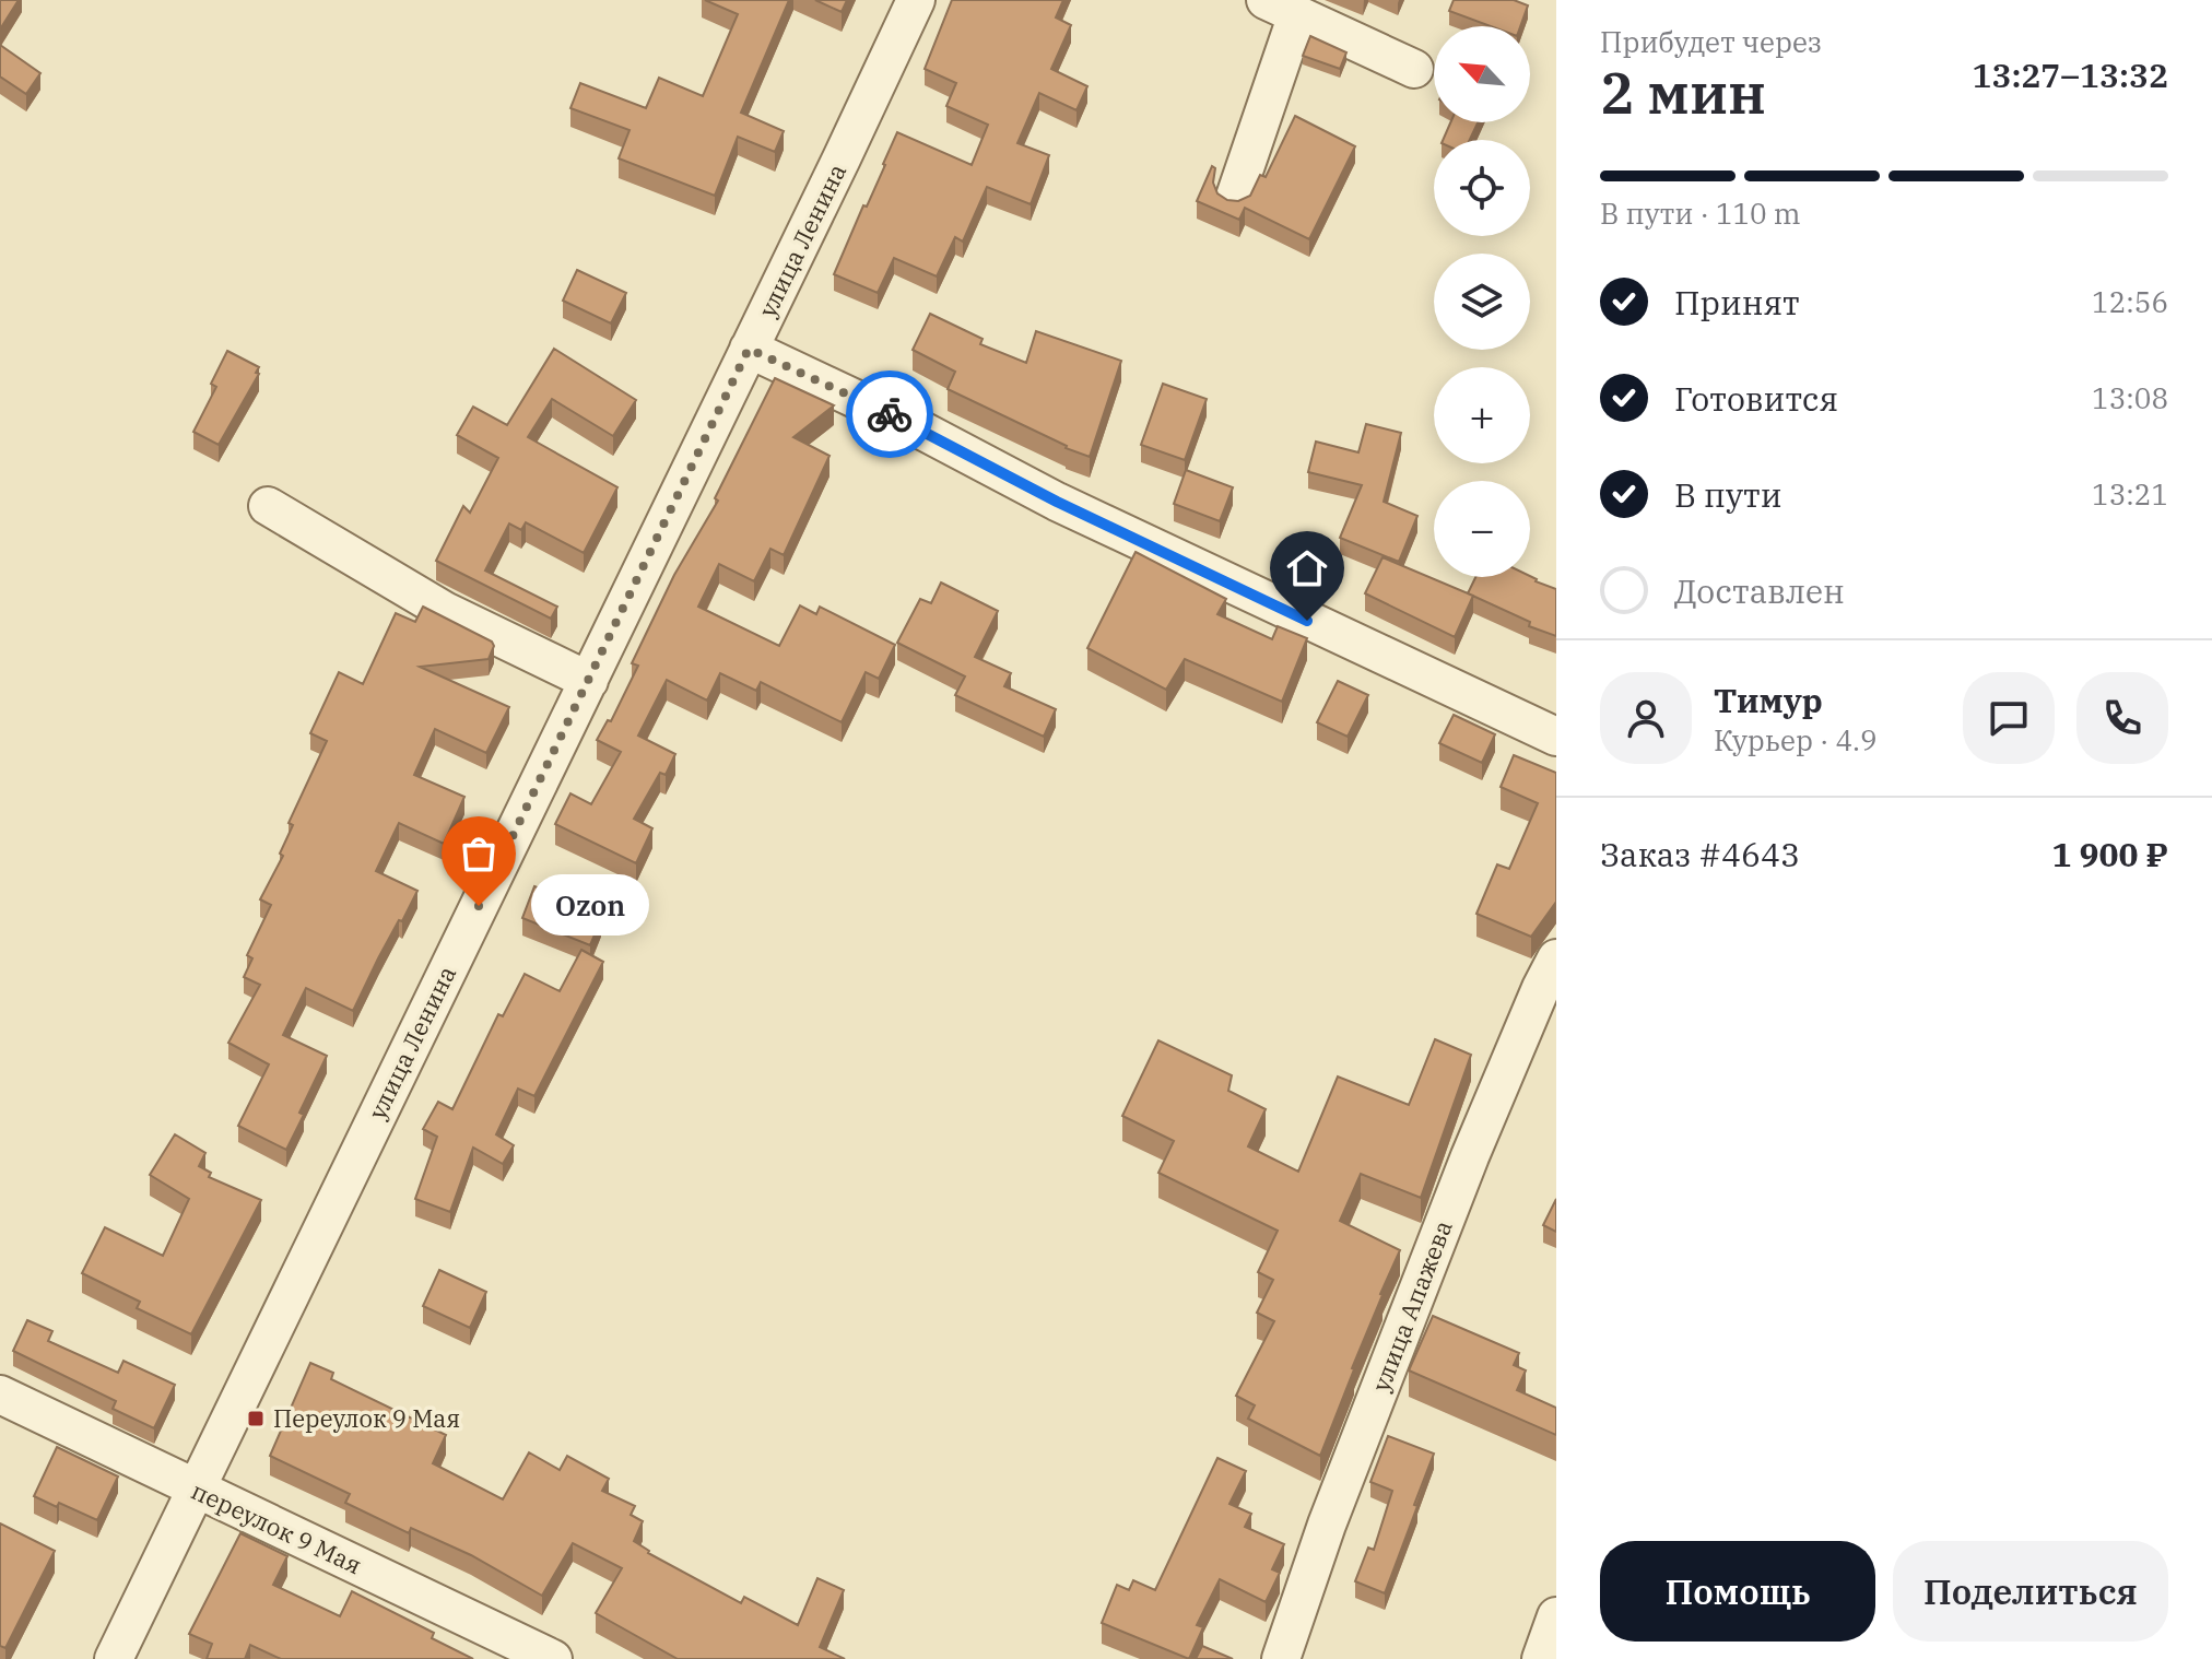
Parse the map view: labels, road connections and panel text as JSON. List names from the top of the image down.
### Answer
{
  "streets": {
    "street": ["улица Ленина", "улица Апажева", "переулок 9 Мая"]
  },
  "crossings": [
    ["улица Ленина", "переулок 9 Мая"]
  ],
  "places": {
    "other": ["Ozon"],
    "transit": ["Переулок 9 Мая"]
  },
  "north": "top left",
  "page": {
    "heading": ["2 мин", "Прибудет через", "13:27–13:32"],
    "panel": [
      "Тимур",
      "Курьер · 4.9",
      "Заказ #4643",
      "1 900 ₽"
    ],
    "map_buttons": ["+", "−"],
    "bar": "В пути · 110 m",
    "list": [
      ["Принят", "12:56"],
      ["Готовится", "13:08"],
      ["В пути", "13:21"],
      "Доставлен"
    ],
    "bubble": "Ozon",
    "buttons": ["Помощь", "Поделиться"]
  }
}
